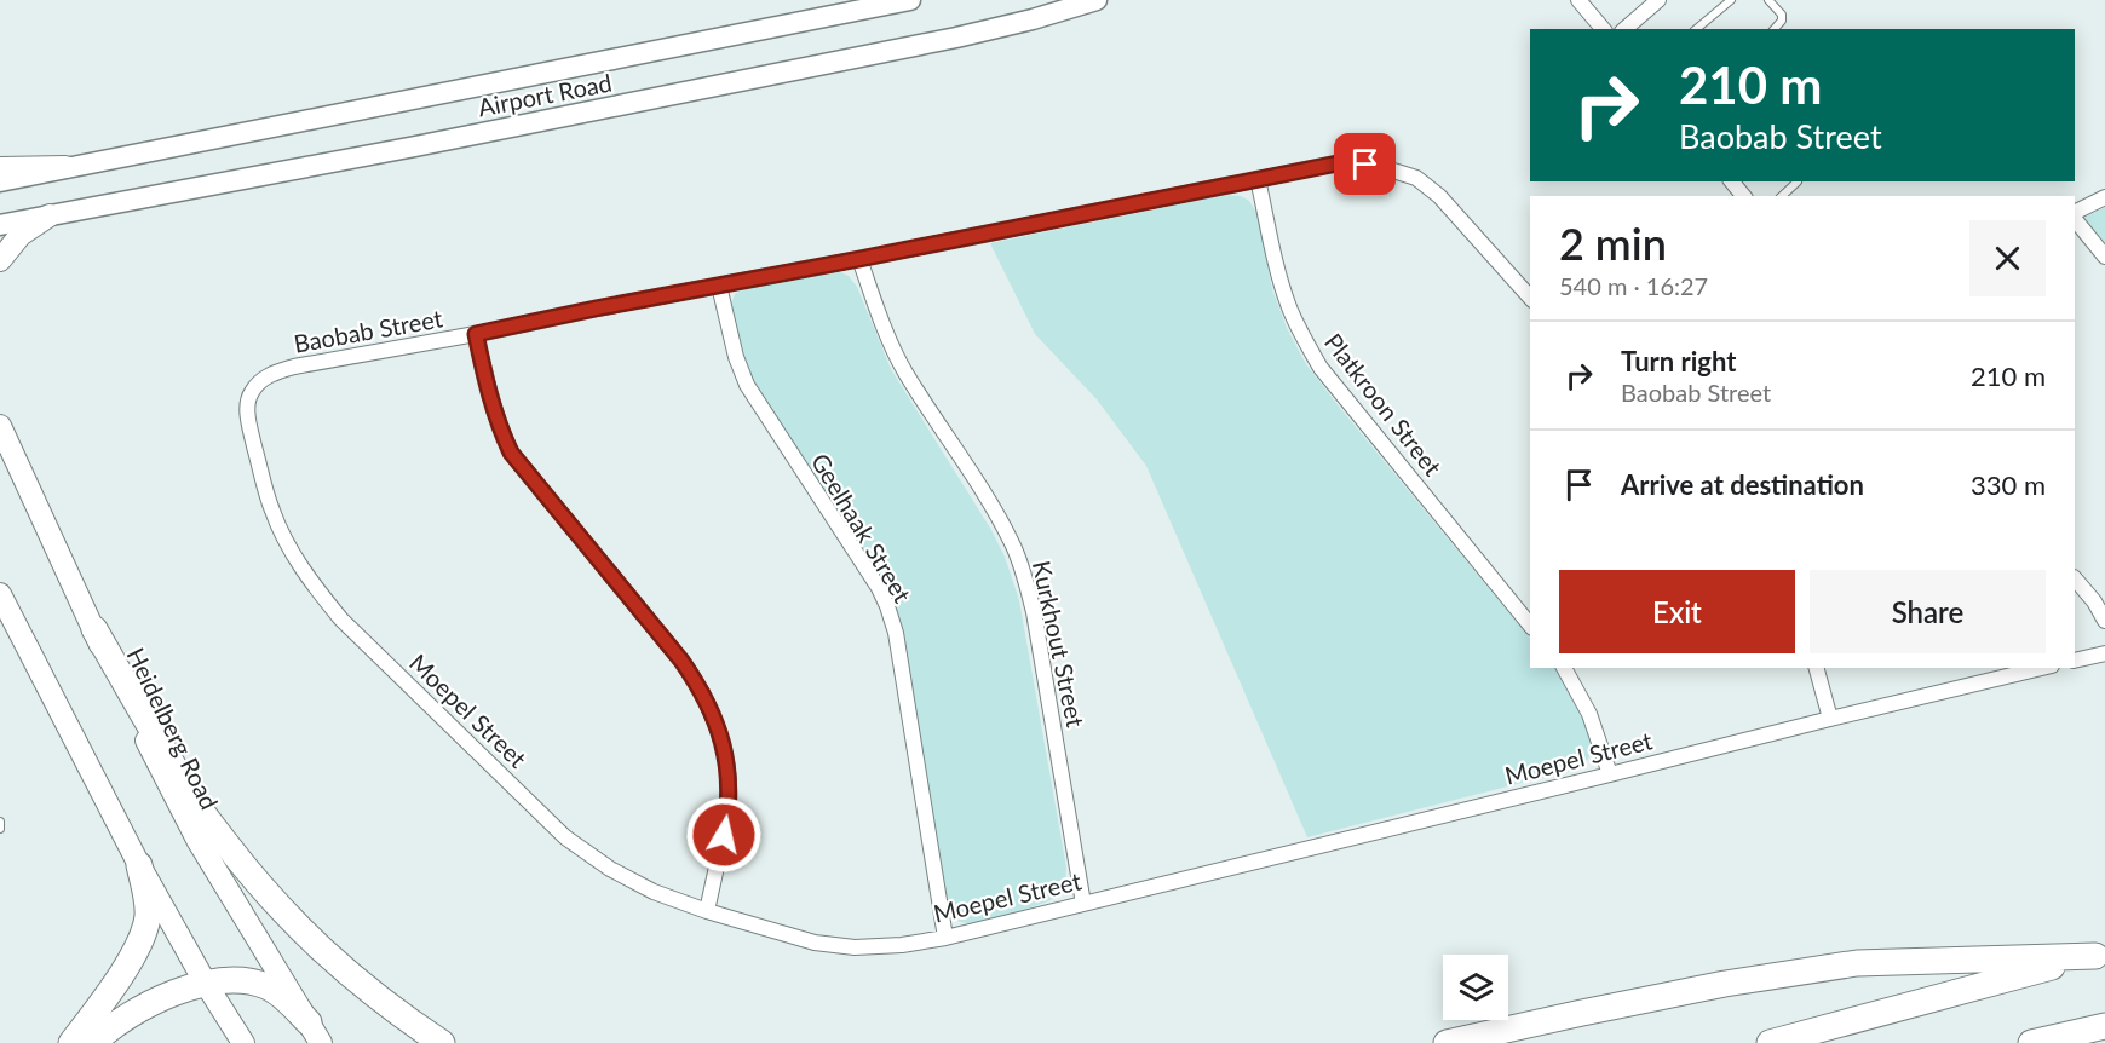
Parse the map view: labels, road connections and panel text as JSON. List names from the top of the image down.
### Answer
{
  "streets": {
    "main road": ["Airport Road", "Heidelberg Road"],
    "street": [
      "Baobab Street",
      "Platkroon Street",
      "Geelhaak Street",
      "Kurkhout Street",
      "Moepel Street"
    ]
  },
  "crossings": [
    ["Baobab Street", "Platkroon Street"],
    ["Baobab Street", "Geelhaak Street"],
    ["Baobab Street", "Kurkhout Street"],
    ["Baobab Street", "Moepel Street"],
    ["Geelhaak Street", "Moepel Street"],
    ["Kurkhout Street", "Moepel Street"]
  ],
  "page": {
    "turn": ["210 m", "Baobab Street"],
    "heading": ["2 min", "540 m · 16:27"],
    "list": [
      {
        "name": "Turn right",
        "note": "Baobab Street",
        "value": "210 m"
      },
      {
        "name": "Arrive at destination",
        "value": "330 m"
      }
    ],
    "buttons": ["Exit", "Share"]
  }
}
